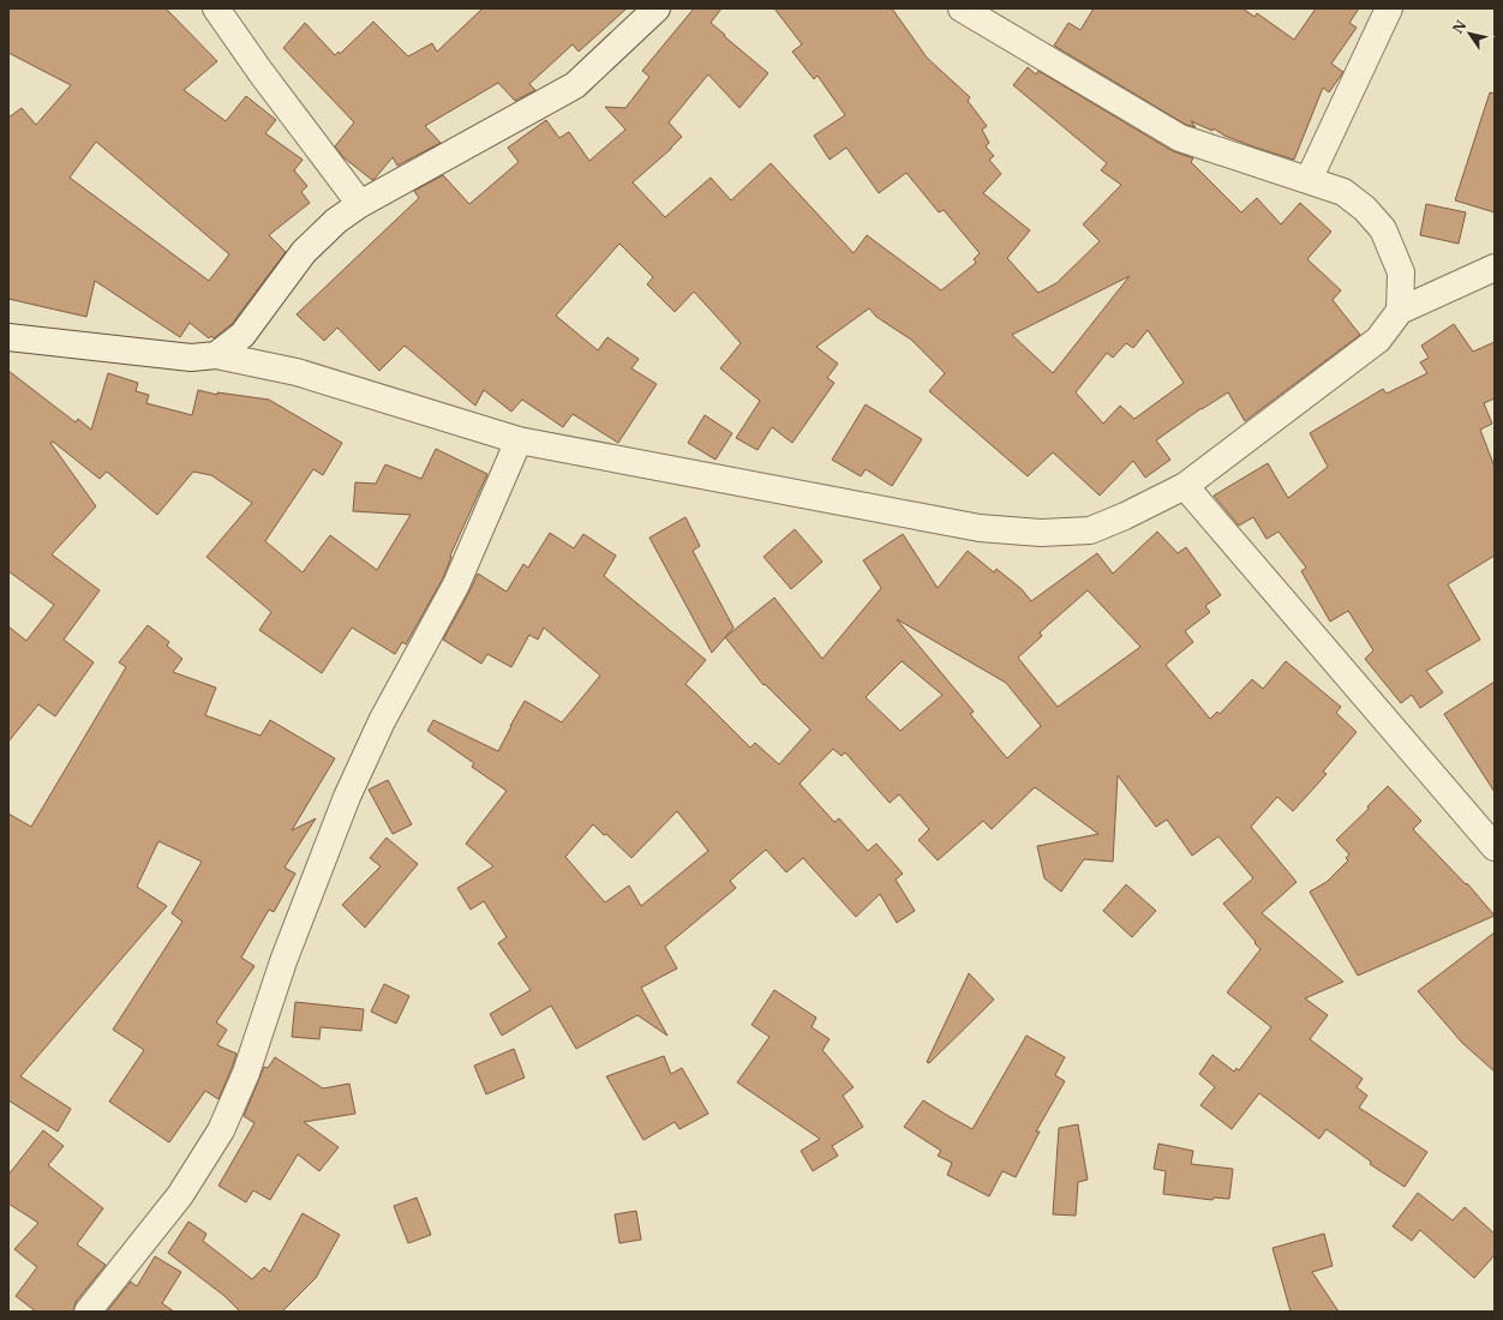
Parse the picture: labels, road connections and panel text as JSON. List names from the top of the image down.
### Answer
{
  "north": "top left"
}
